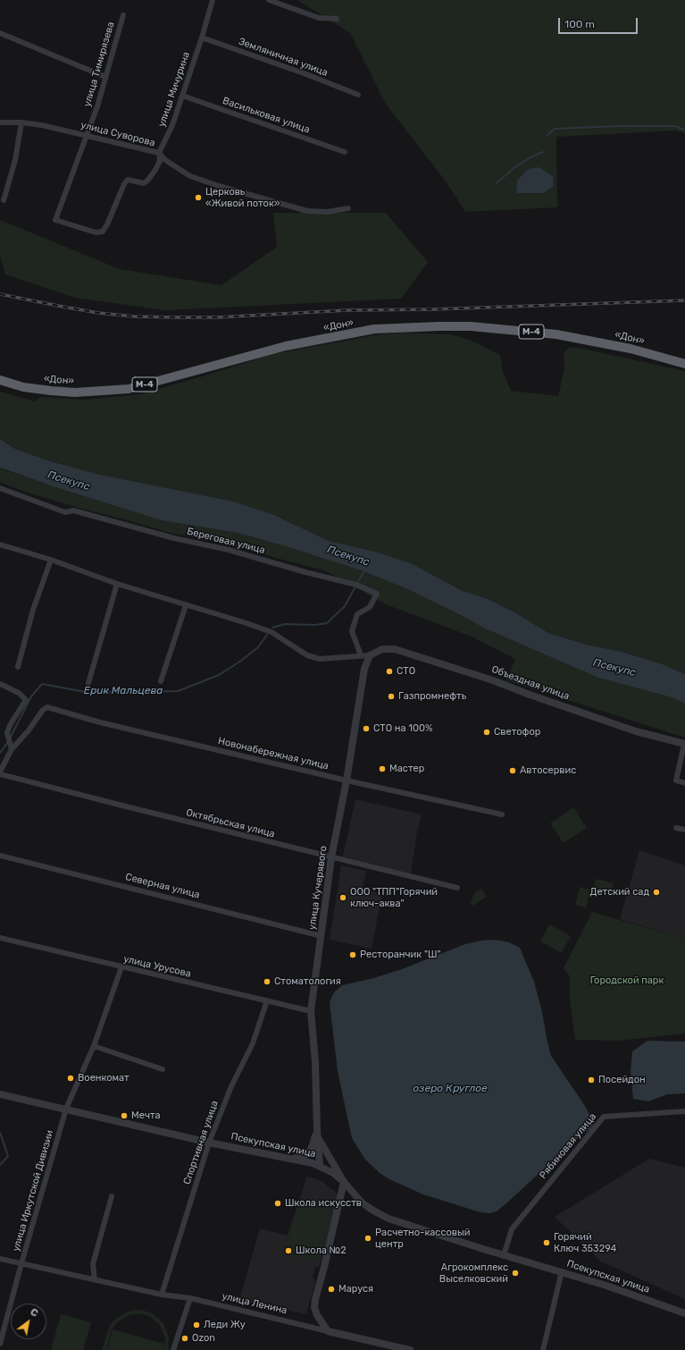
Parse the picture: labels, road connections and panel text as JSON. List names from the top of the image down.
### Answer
{
  "streets": {
    "highway": ["«Дон»", "М-4"],
    "street": [
      "Земляничная улица",
      "улица Тимирязева",
      "улица Мичурина",
      "Васильковая улица",
      "улица Суворова",
      "Береговая улица",
      "Объездная улица",
      "Новонабережная улица",
      "Октябрьская улица",
      "Северная улица",
      "улица Кучерявого",
      "улица Урусова",
      "Спортивная улица",
      "Псекупская улица",
      "Рябиновая улица",
      "улица Иркутской Дивизии",
      "улица Ленина"
    ]
  },
  "crossings": [
    ["Земляничная улица", "улица Мичурина"],
    ["улица Тимирязева", "улица Мичурина"],
    ["улица Тимирязева", "улица Суворова"],
    ["улица Мичурина", "Васильковая улица"],
    ["улица Мичурина", "улица Суворова"],
    ["Объездная улица", "улица Кучерявого"],
    ["Новонабережная улица", "улица Кучерявого"],
    ["Октябрьская улица", "улица Кучерявого"],
    ["Северная улица", "улица Кучерявого"],
    ["улица Кучерявого", "улица Урусова"],
    ["улица Кучерявого", "Псекупская улица"],
    ["улица Урусова", "Спортивная улица"],
    ["улица Урусова", "улица Иркутской Дивизии"],
    ["Спортивная улица", "Псекупская улица"],
    ["Спортивная улица", "улица Ленина"],
    ["Псекупская улица", "Рябиновая улица"],
    ["Псекупская улица", "улица Иркутской Дивизии"],
    ["улица Иркутской Дивизии", "улица Ленина"]
  ],
  "water": ["Псекупс", "Ерик Мальцева", "озеро Круглое"],
  "parks": ["Городской парк"],
  "places": [
    "Церковь «Живой поток»",
    "СТО",
    "Газпромнефть",
    "СТО на 100%",
    "Светофор",
    "Мастер",
    "Автосервис",
    "Детский сад",
    "ООО \"ТПП\"Горячий ключ-аква\"",
    "Ресторанчик \"Ш\"",
    "Стоматология",
    "Военкомат",
    "Посейдон",
    "Мечта",
    "Школа искусств",
    "Расчетно-кассовый центр",
    "Горячий Ключ 353294",
    "Школа №2",
    "Агрокомплекс Выселковский",
    "Маруся",
    "Леди Жу",
    "Ozon"
  ],
  "scale_bar": "100 m",
  "north": "top right"
}
